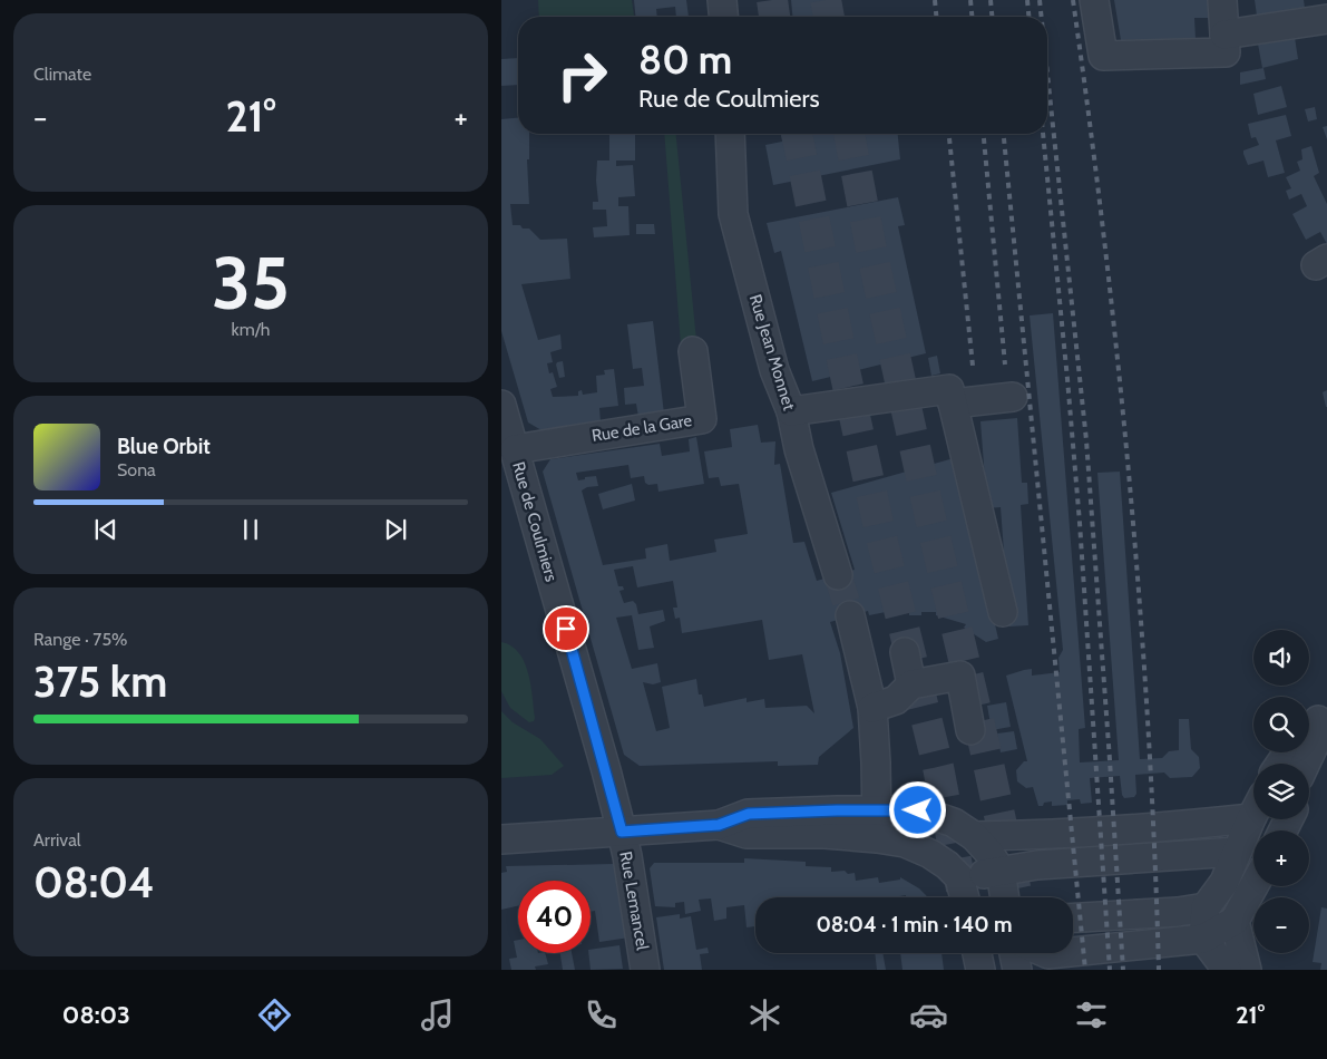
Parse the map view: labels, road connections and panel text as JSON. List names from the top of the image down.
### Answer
{
  "streets": {
    "street": [
      "Rue Jean Monnet",
      "Rue de la Gare",
      "Rue de Coulmiers",
      "Rue Lemancel"
    ]
  },
  "crossings": [
    ["Rue de la Gare", "Rue de Coulmiers"],
    ["Rue de Coulmiers", "Rue Lemancel"]
  ],
  "page": {
    "tile": [
      "Climate",
      ["35", "km/h"],
      ["Range · 75%", "375 km"],
      ["Arrival", "08:04"]
    ],
    "turn": ["80 m", "Rue de Coulmiers"],
    "heat": ["−", "21°", "+"],
    "song": ["Blue Orbit", "Sona"],
    "map_buttons": ["+", "−"],
    "limit": "40",
    "trip": "08:04 · 1 min · 140 m",
    "tabs": ["08:03", "21°"]
  }
}
